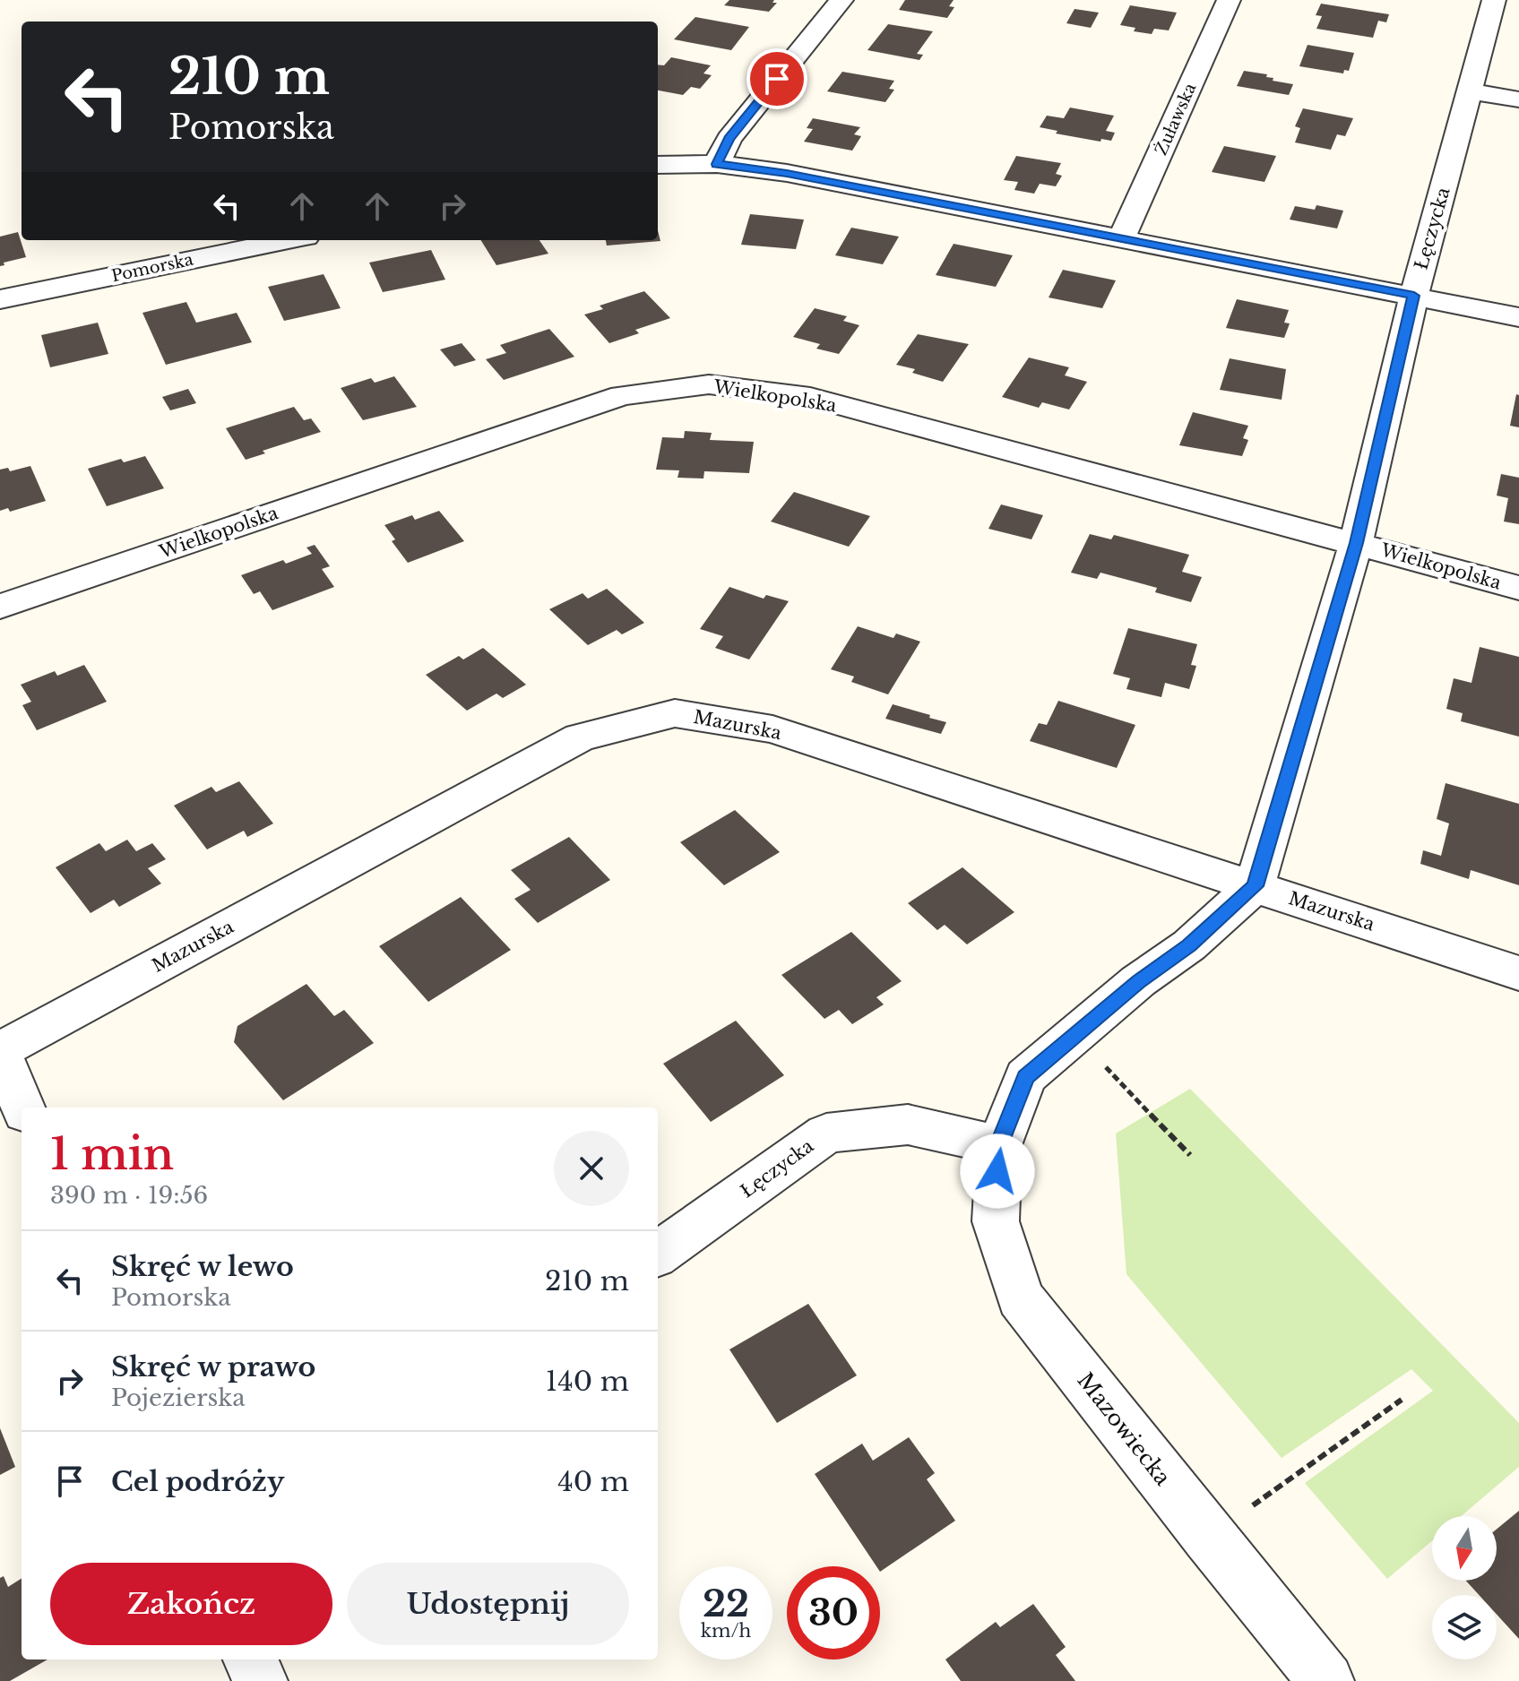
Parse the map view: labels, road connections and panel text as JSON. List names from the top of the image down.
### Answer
{
  "streets": {
    "street": [
      "Żuławska",
      "Łęczycka",
      "Pomorska",
      "Wielkopolska",
      "Mazurska",
      "Mazowiecka"
    ]
  },
  "crossings": [
    ["Łęczycka", "Wielkopolska"],
    ["Łęczycka", "Mazurska"],
    ["Łęczycka", "Mazowiecka"]
  ],
  "north": "bottom",
  "page": {
    "turn": ["210 m", "Pomorska"],
    "heading": ["1 min", "390 m · 19:56"],
    "list": [
      {
        "name": "Skręć w lewo",
        "note": "Pomorska",
        "value": "210 m"
      },
      {
        "name": "Skręć w prawo",
        "note": "Pojezierska",
        "value": "140 m"
      },
      {
        "name": "Cel podróży",
        "value": "40 m"
      }
    ],
    "buttons": ["Zakończ", "Udostępnij"],
    "speed": "22 km/h",
    "limit": "30"
  }
}
